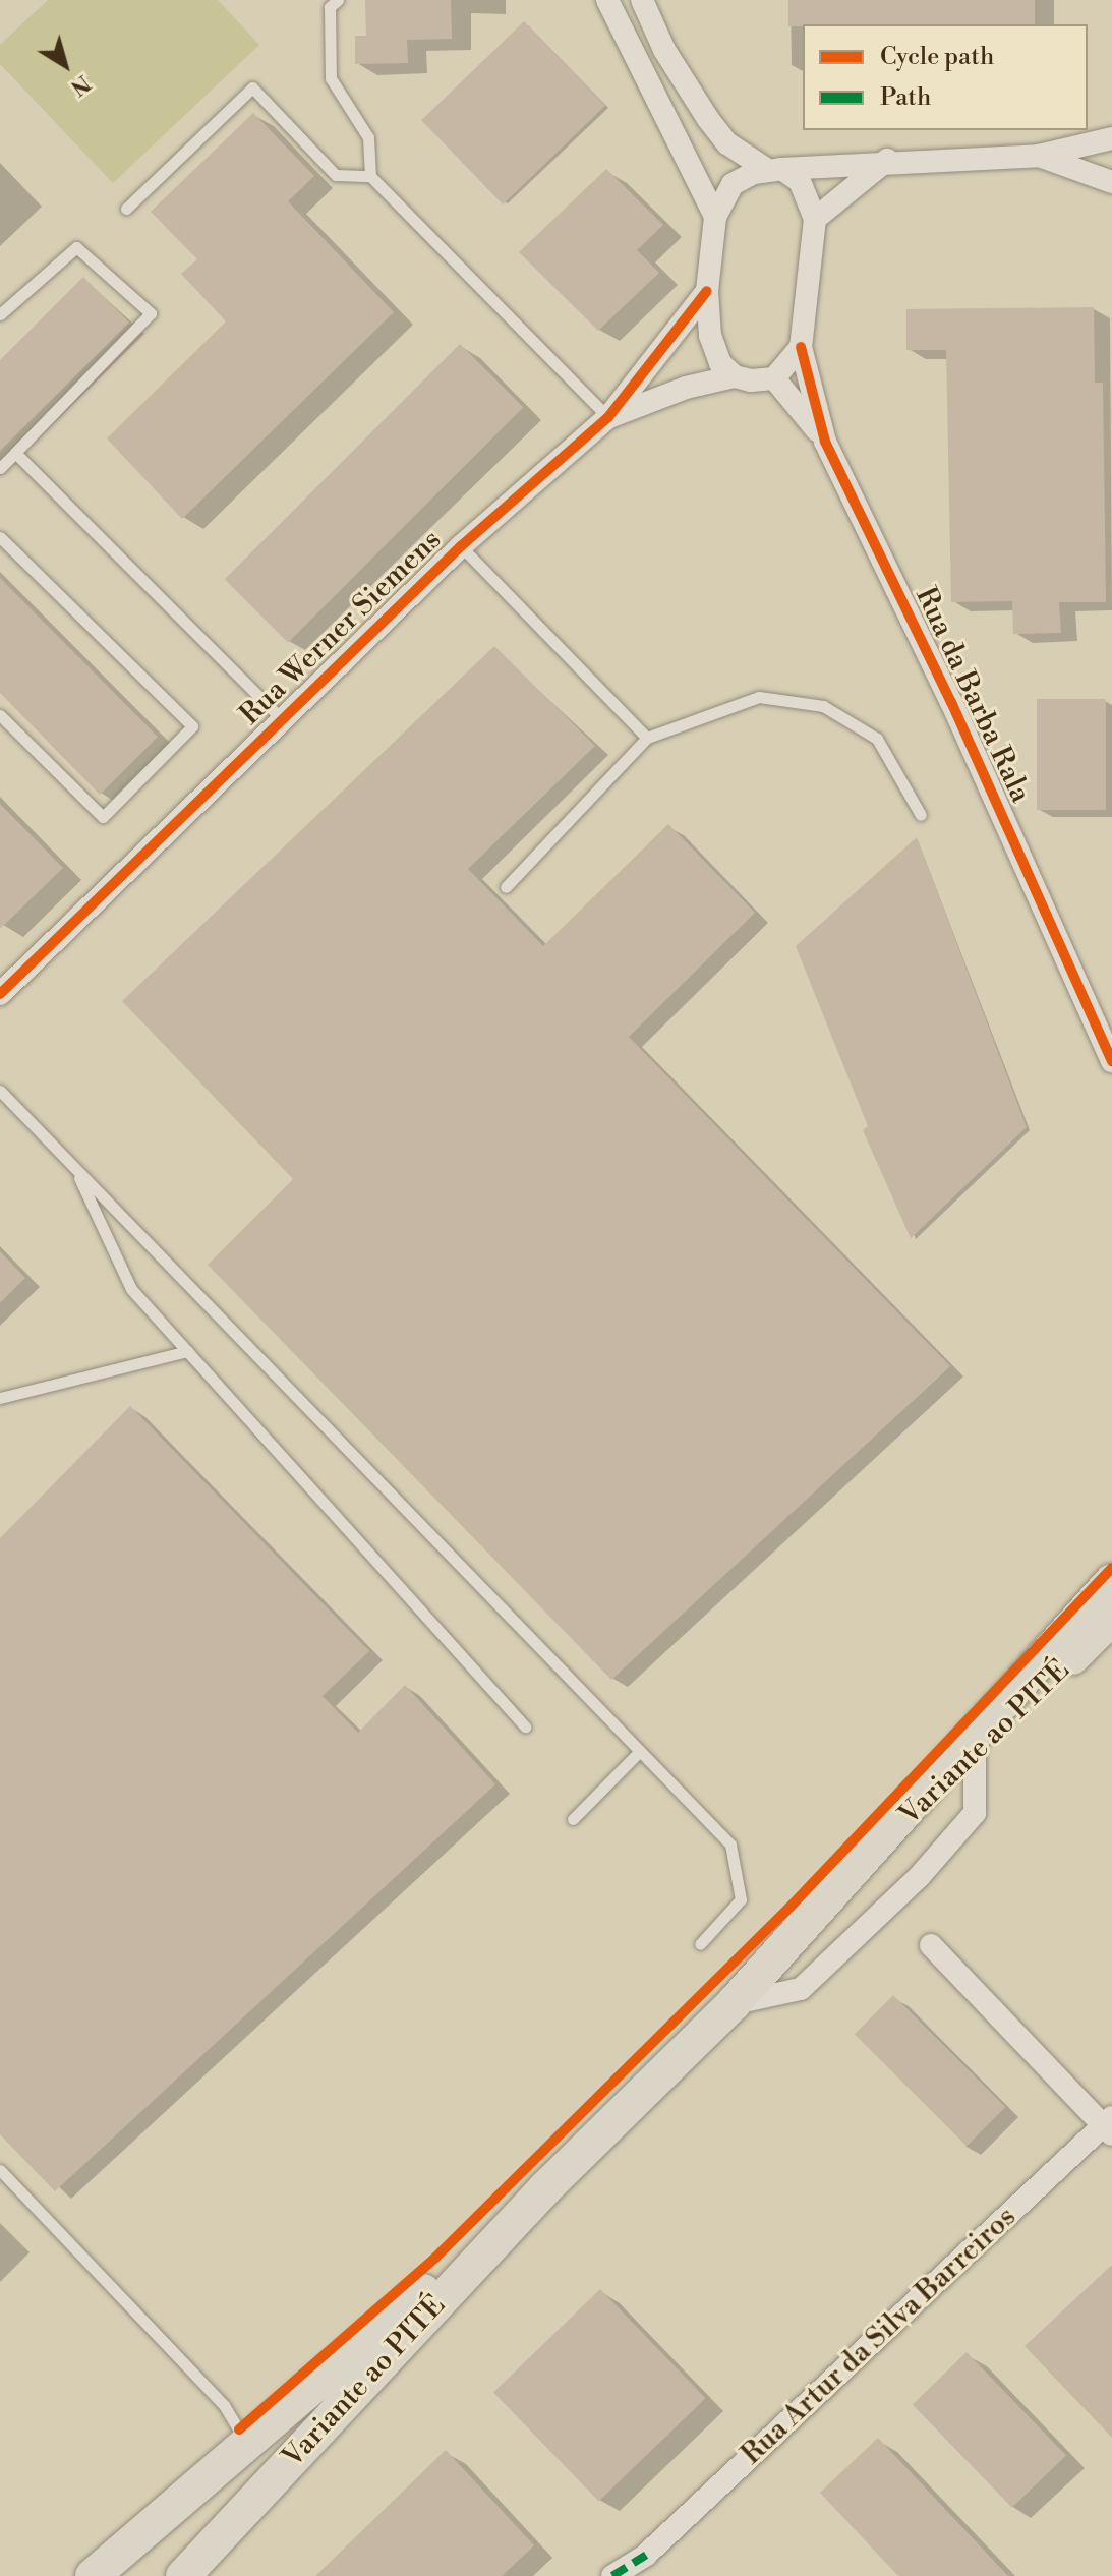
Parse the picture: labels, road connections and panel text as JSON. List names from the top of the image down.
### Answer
{
  "streets": {
    "main road": ["Variante ao PITÉ"],
    "street": ["Rua Werner Siemens", "Rua da Barba Rala", "Rua Artur da Silva Barreiros"]
  },
  "crossings": [
    ["Rua Werner Siemens", "Rua da Barba Rala"]
  ],
  "legend": ["Cycle path", "Path"],
  "north": "bottom right"
}
